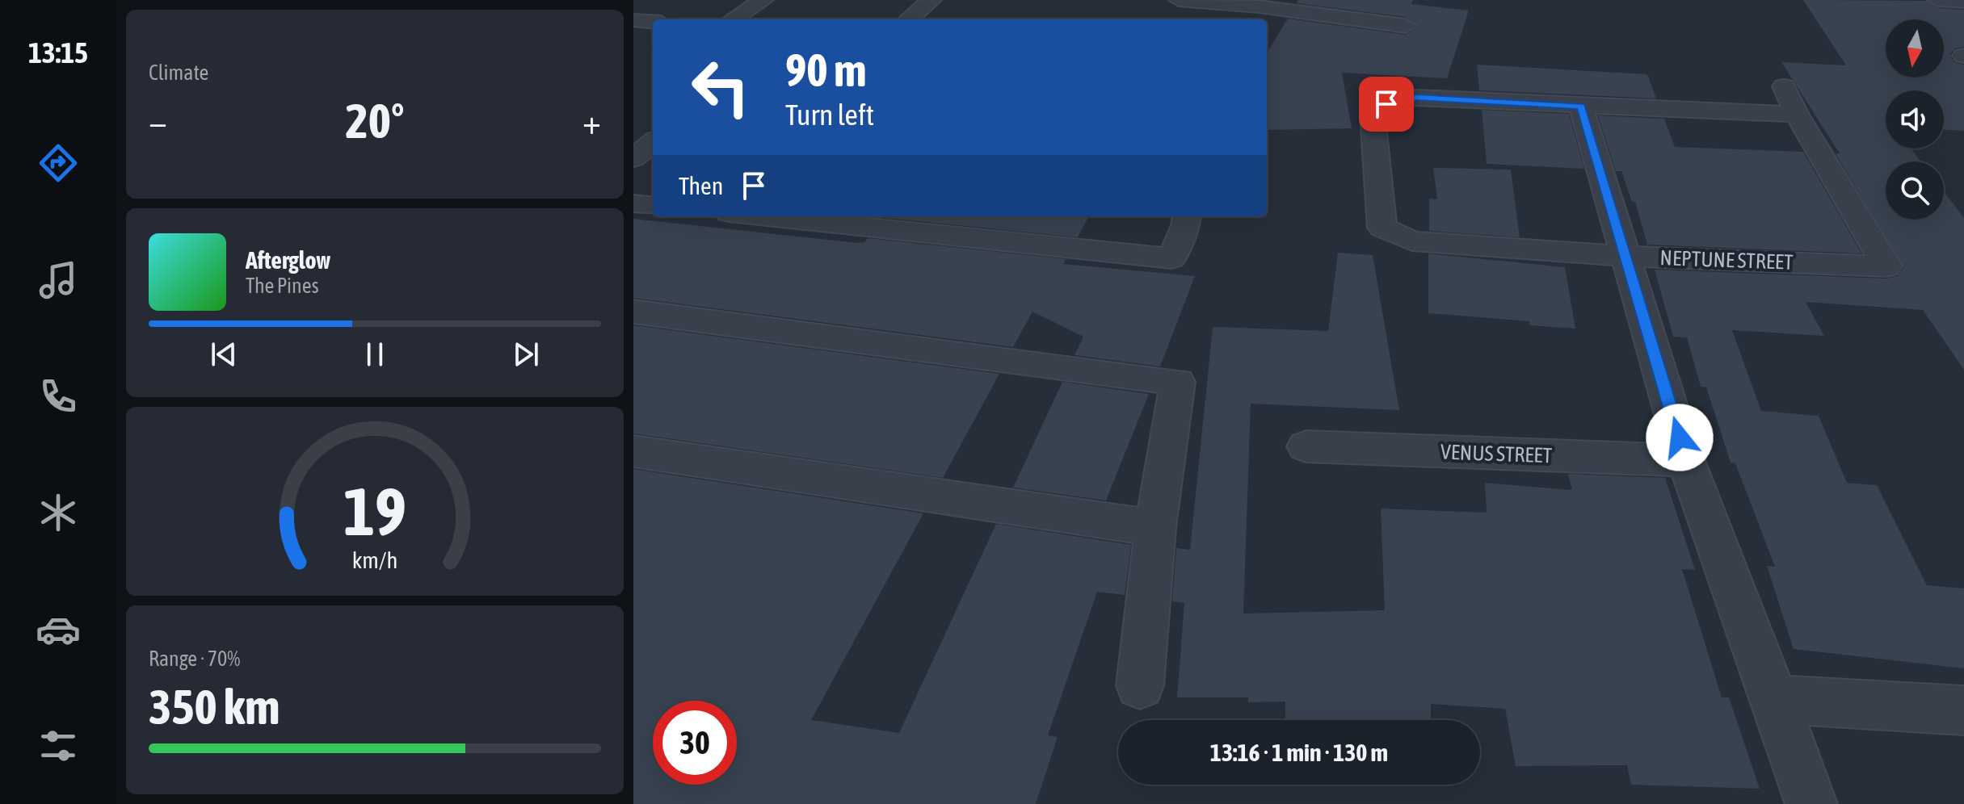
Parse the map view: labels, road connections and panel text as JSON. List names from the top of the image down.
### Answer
{
  "streets": {
    "street": ["NEPTUNE STREET", "VENUS STREET"]
  },
  "north": "bottom",
  "page": {
    "tabs": "13:15",
    "tile": [
      "Climate",
      ["Range · 70%", "350 km"]
    ],
    "turn": ["90 m", "Turn left"],
    "heat": ["−", "20°", "+"],
    "then": "Then",
    "song": ["Afterglow", "The Pines"],
    "limit": "30",
    "trip": "13:16 · 1 min · 130 m",
    "gauge": ["19", "km/h"]
  }
}
